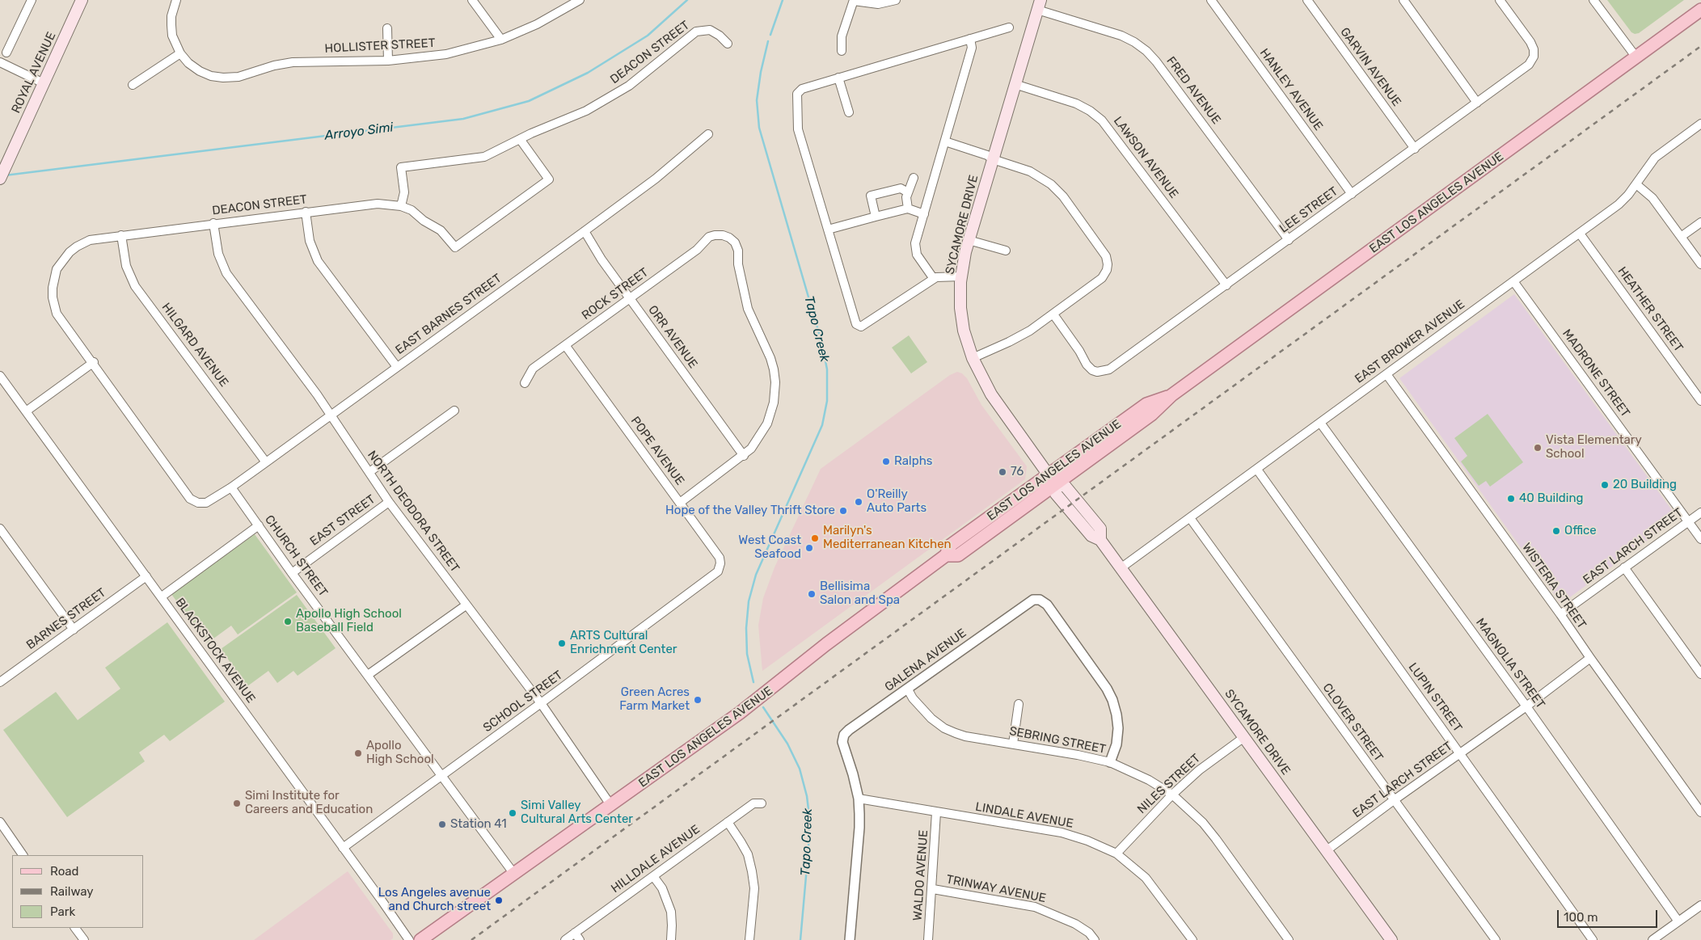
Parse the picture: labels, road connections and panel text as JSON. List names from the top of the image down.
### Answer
{
  "streets": {
    "main road": ["ROYAL AVENUE", "EAST LOS ANGELES AVENUE", "SYCAMORE DRIVE"],
    "street": [
      "HOLLISTER STREET",
      "DEACON STREET",
      "GARVIN AVENUE",
      "HANLEY AVENUE",
      "FRED AVENUE",
      "LAWSON AVENUE",
      "LEE STREET",
      "ROCK STREET",
      "HEATHER STREET",
      "EAST BARNES STREET",
      "ORR AVENUE",
      "EAST BROWER AVENUE",
      "HILGARD AVENUE",
      "MADRONE STREET",
      "POPE AVENUE",
      "NORTH DEODORA STREET",
      "EAST STREET",
      "EAST LARCH STREET",
      "CHURCH STREET",
      "WISTERIA STREET",
      "BARNES STREET",
      "BLACKSTOCK AVENUE",
      "GALENA AVENUE",
      "MAGNOLIA STREET",
      "LUPIN STREET",
      "SCHOOL STREET",
      "CLOVER STREET",
      "SEBRING STREET",
      "NILES STREET",
      "LINDALE AVENUE",
      "HILLDALE AVENUE",
      "WALDO AVENUE",
      "TRINWAY AVENUE"
    ]
  },
  "crossings": [
    ["DEACON STREET", "HILGARD AVENUE"],
    ["DEACON STREET", "NORTH DEODORA STREET"],
    ["GARVIN AVENUE", "LEE STREET"],
    ["HANLEY AVENUE", "LEE STREET"],
    ["FRED AVENUE", "LEE STREET"],
    ["FRED AVENUE", "SYCAMORE DRIVE"],
    ["LAWSON AVENUE", "LEE STREET"],
    ["LAWSON AVENUE", "SYCAMORE DRIVE"],
    ["EAST LOS ANGELES AVENUE", "SYCAMORE DRIVE"],
    ["EAST LOS ANGELES AVENUE", "NORTH DEODORA STREET"],
    ["EAST LOS ANGELES AVENUE", "CHURCH STREET"],
    ["SYCAMORE DRIVE", "EAST BROWER AVENUE"],
    ["SYCAMORE DRIVE", "EAST LARCH STREET"],
    ["SYCAMORE DRIVE", "NILES STREET"],
    ["ROCK STREET", "ORR AVENUE"],
    ["ROCK STREET", "POPE AVENUE"],
    ["HEATHER STREET", "EAST BROWER AVENUE"],
    ["EAST BARNES STREET", "ORR AVENUE"],
    ["EAST BARNES STREET", "HILGARD AVENUE"],
    ["EAST BARNES STREET", "NORTH DEODORA STREET"],
    ["EAST BARNES STREET", "CHURCH STREET"],
    ["EAST BROWER AVENUE", "MADRONE STREET"],
    ["EAST BROWER AVENUE", "WISTERIA STREET"],
    ["EAST BROWER AVENUE", "MAGNOLIA STREET"],
    ["EAST BROWER AVENUE", "LUPIN STREET"],
    ["EAST BROWER AVENUE", "CLOVER STREET"],
    ["MADRONE STREET", "EAST LARCH STREET"],
    ["POPE AVENUE", "SCHOOL STREET"],
    ["NORTH DEODORA STREET", "EAST STREET"],
    ["NORTH DEODORA STREET", "SCHOOL STREET"],
    ["EAST STREET", "CHURCH STREET"],
    ["EAST LARCH STREET", "WISTERIA STREET"],
    ["EAST LARCH STREET", "MAGNOLIA STREET"],
    ["EAST LARCH STREET", "LUPIN STREET"],
    ["EAST LARCH STREET", "CLOVER STREET"],
    ["CHURCH STREET", "SCHOOL STREET"],
    ["BARNES STREET", "BLACKSTOCK AVENUE"],
    ["BLACKSTOCK AVENUE", "SCHOOL STREET"],
    ["GALENA AVENUE", "SEBRING STREET"],
    ["GALENA AVENUE", "LINDALE AVENUE"],
    ["SEBRING STREET", "NILES STREET"],
    ["NILES STREET", "LINDALE AVENUE"],
    ["LINDALE AVENUE", "WALDO AVENUE"],
    ["WALDO AVENUE", "TRINWAY AVENUE"]
  ],
  "water": ["Arroyo Simi", "Tapo Creek"],
  "places": [
    "Vista Elementary School",
    "Ralphs",
    "76",
    "20 Building",
    "40 Building",
    "O'Reilly Auto Parts",
    "Hope of the Valley Thrift Store",
    "Office",
    "Marilyn's Mediterranean Kitchen",
    "West Coast Seafood",
    "Bellisima Salon and Spa",
    "Apollo High School Baseball Field",
    "ARTS Cultural Enrichment Center",
    "Green Acres Farm Market",
    "Apollo High School",
    "Simi Institute for Careers and Education",
    "Simi Valley Cultural Arts Center",
    "Station 41",
    "Los Angeles avenue and Church street"
  ],
  "legend": ["Road", "Railway", "Park"],
  "scale_bar": "100 m"
}
